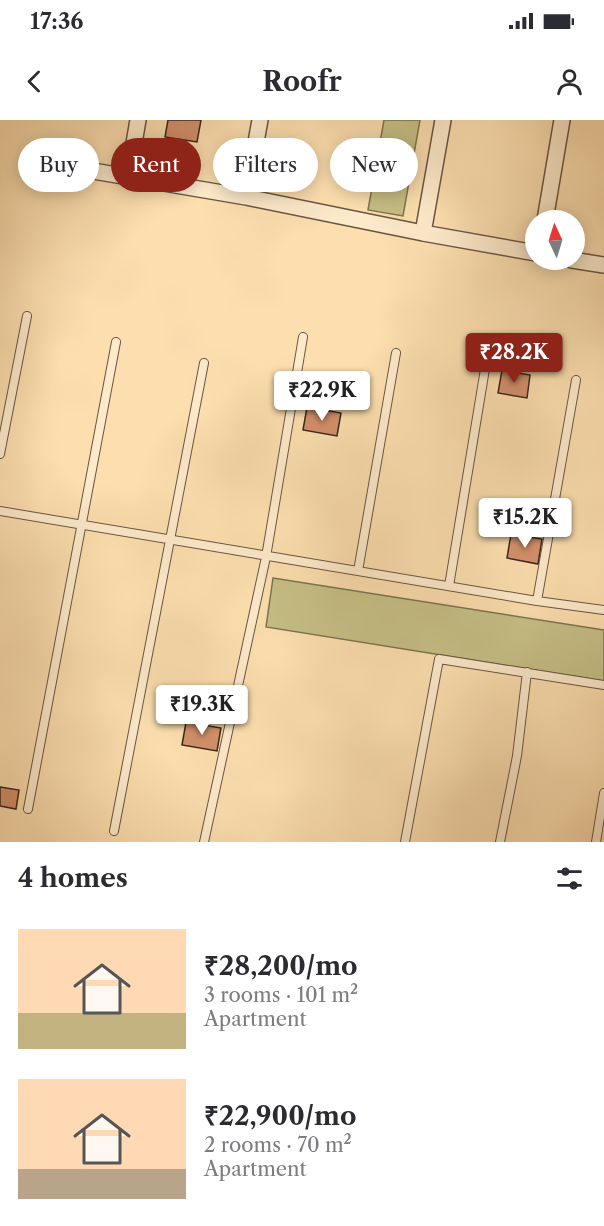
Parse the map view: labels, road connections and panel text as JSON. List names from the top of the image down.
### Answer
{
  "north": "top",
  "page": {
    "status": "17:36",
    "header": "Roofr",
    "chip": [
      "Buy",
      "Rent",
      "Filters",
      "New"
    ],
    "price": [
      "₹28.2K",
      "₹22.9K",
      "₹15.2K",
      "₹19.3K"
    ],
    "heading": "4 homes",
    "list": [
      {
        "name": "₹28,200/mo",
        "note": "3 rooms · 101 m² · Apartment"
      },
      {
        "name": "₹22,900/mo",
        "note": "2 rooms · 70 m² · Apartment"
      }
    ]
  }
}
